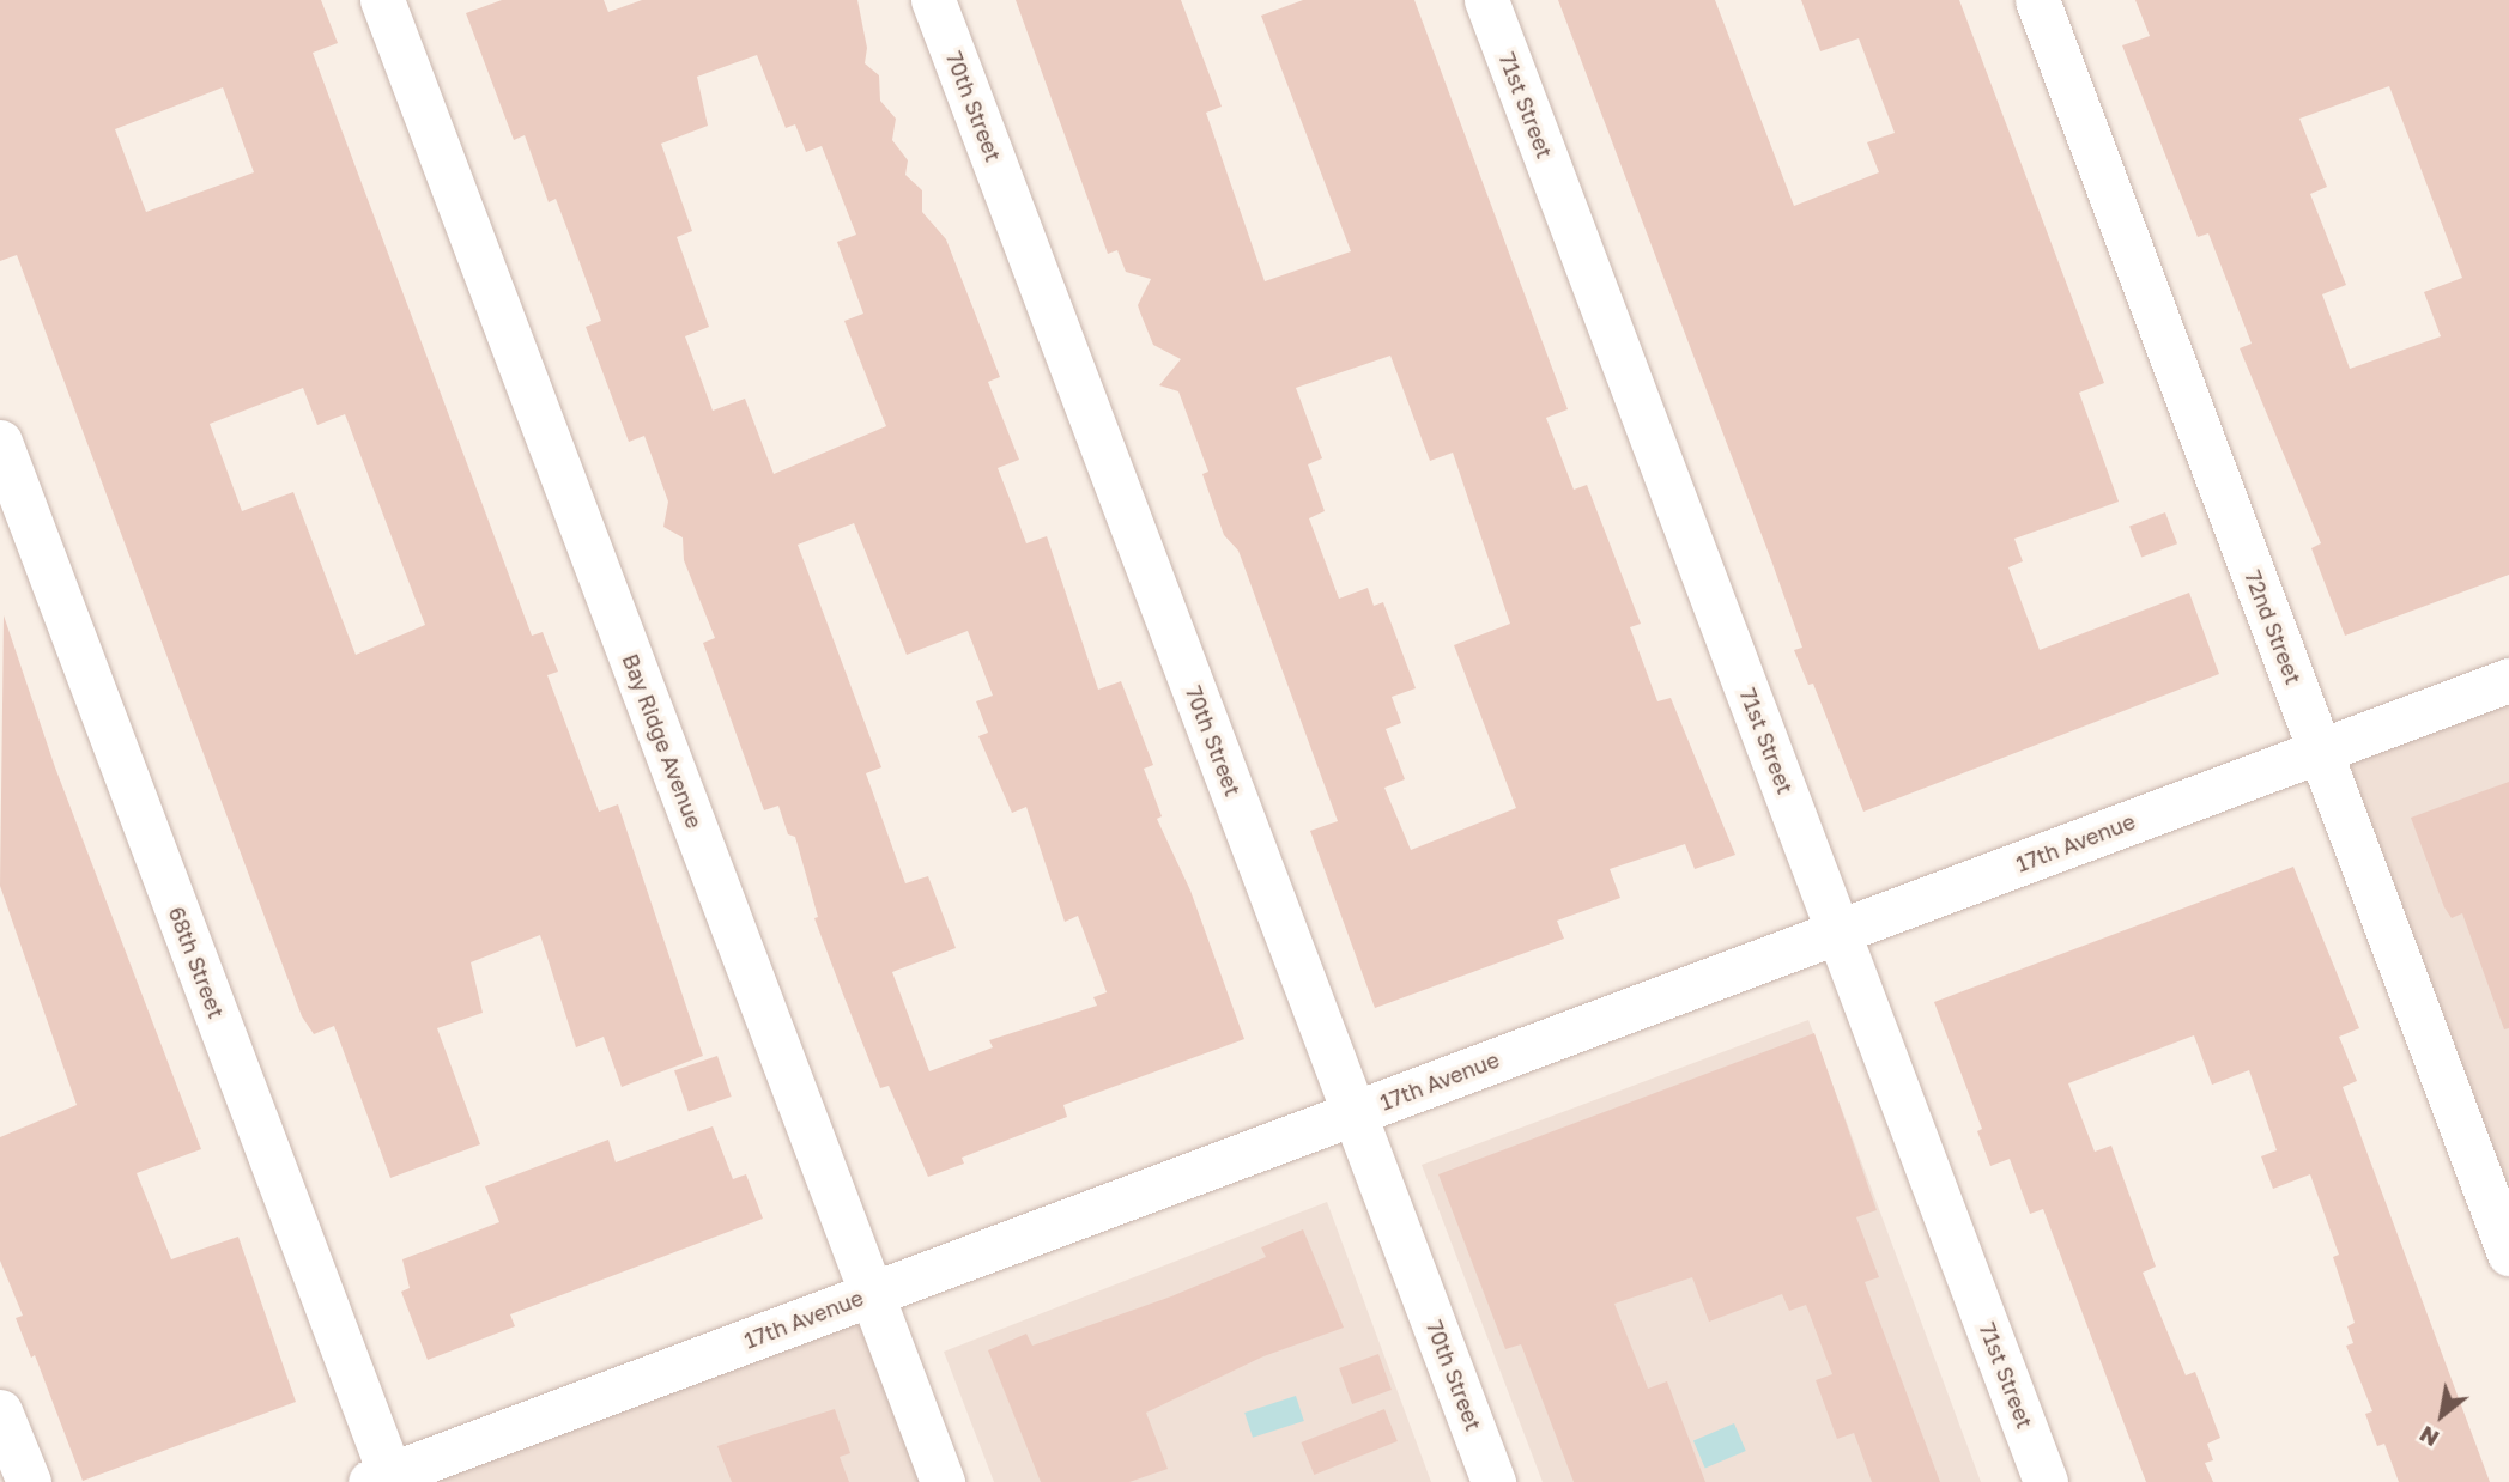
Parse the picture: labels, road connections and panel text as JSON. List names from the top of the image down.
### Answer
{
  "streets": {
    "street": [
      "71st Street",
      "70th Street",
      "72nd Street",
      "Bay Ridge Avenue",
      "17th Avenue",
      "68th Street"
    ]
  },
  "crossings": [
    ["71st Street", "17th Avenue"],
    ["70th Street", "17th Avenue"],
    ["72nd Street", "17th Avenue"],
    ["Bay Ridge Avenue", "17th Avenue"],
    ["17th Avenue", "68th Street"]
  ],
  "north": "bottom left"
}
